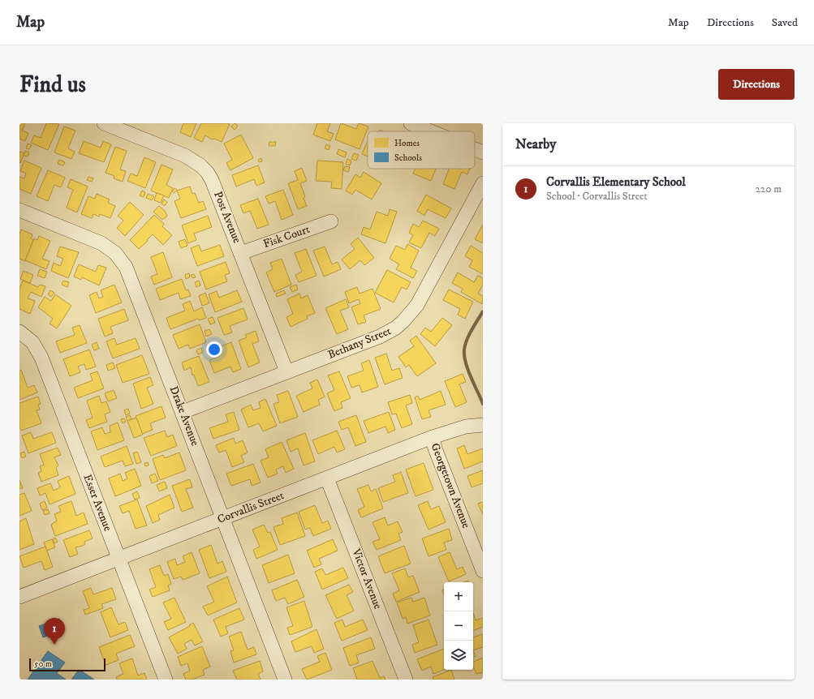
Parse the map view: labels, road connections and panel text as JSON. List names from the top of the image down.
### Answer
{
  "streets": {
    "street": [
      "Post Avenue",
      "Fisk Court",
      "Bethany Street",
      "Drake Avenue",
      "Georgetown Avenue",
      "Esser Avenue",
      "Corvallis Street",
      "Victor Avenue"
    ]
  },
  "crossings": [
    ["Post Avenue", "Fisk Court"],
    ["Post Avenue", "Bethany Street"],
    ["Bethany Street", "Drake Avenue"],
    ["Drake Avenue", "Corvallis Street"],
    ["Georgetown Avenue", "Corvallis Street"],
    ["Esser Avenue", "Corvallis Street"],
    ["Corvallis Street", "Victor Avenue"]
  ],
  "legend": ["Homes", "Schools"],
  "scale_bar": "50 m",
  "page": {
    "header": "Map",
    "nav": ["Map", "Directions", "Saved"],
    "buttons": "Directions",
    "title": "Find us",
    "heading": "Nearby",
    "list": [
      {
        "mark": "1",
        "name": "Corvallis Elementary School",
        "note": "School · Corvallis Street",
        "value": "220 m"
      }
    ],
    "map_buttons": ["+", "−"],
    "pins": "1",
    "scale": "50 m"
  }
}
